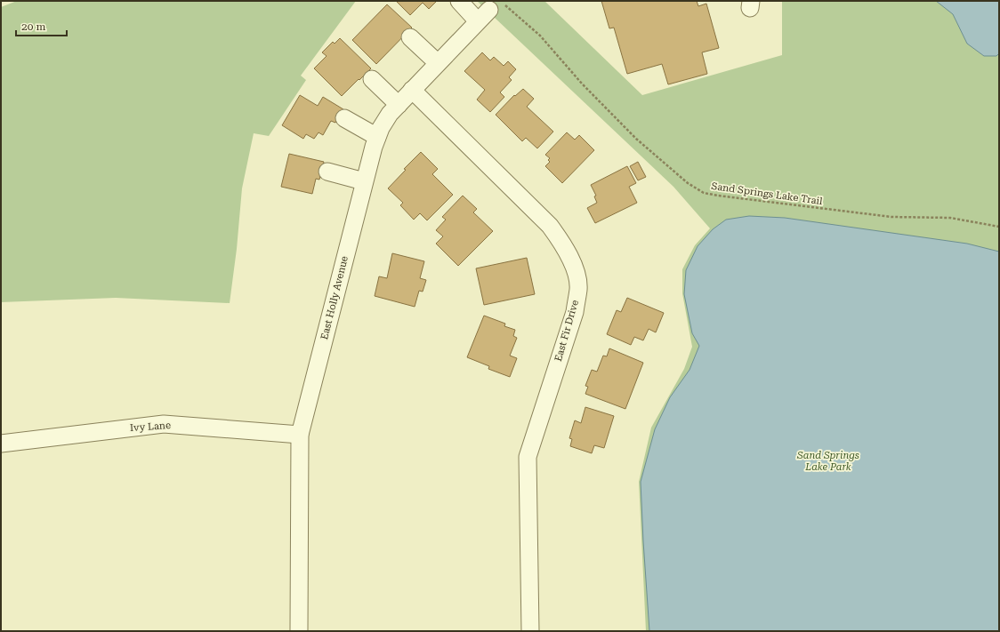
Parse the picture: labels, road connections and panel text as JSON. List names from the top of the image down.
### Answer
{
  "streets": {
    "street": ["East Holly Avenue", "East Fir Drive", "Ivy Lane"],
    "path": ["Sand Springs Lake Trail"]
  },
  "crossings": [
    ["Sand Springs Lake Trail", "East Holly Avenue"],
    ["East Holly Avenue", "East Fir Drive"],
    ["East Holly Avenue", "Ivy Lane"]
  ],
  "parks": ["Sand Springs Lake Park"],
  "scale_bar": "20 m"
}
